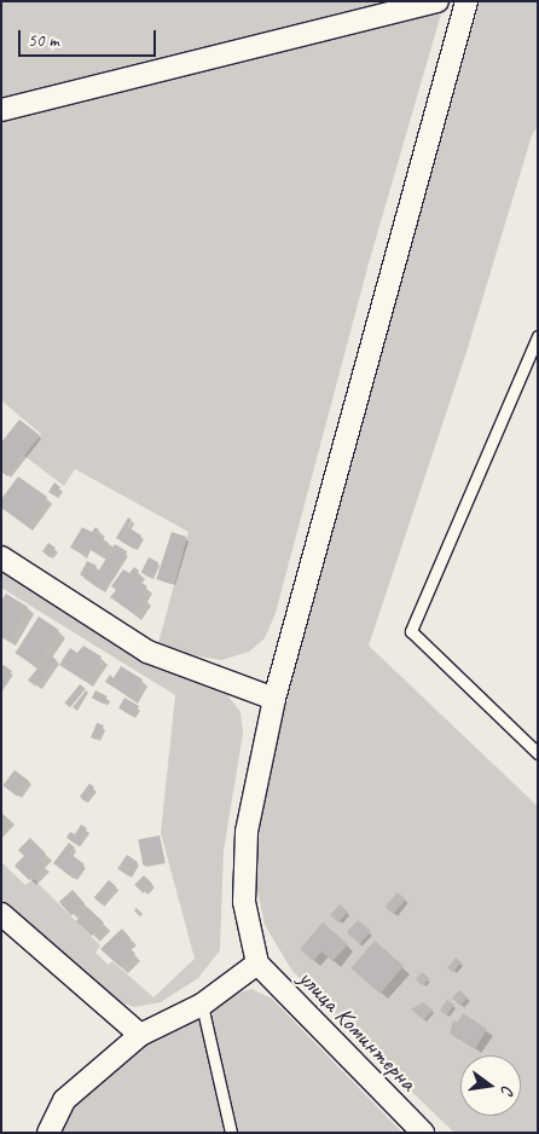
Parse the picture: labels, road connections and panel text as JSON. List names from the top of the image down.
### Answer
{
  "streets": {
    "street": ["улица Коминтерна"]
  },
  "scale_bar": "50 m",
  "north": "right"
}
